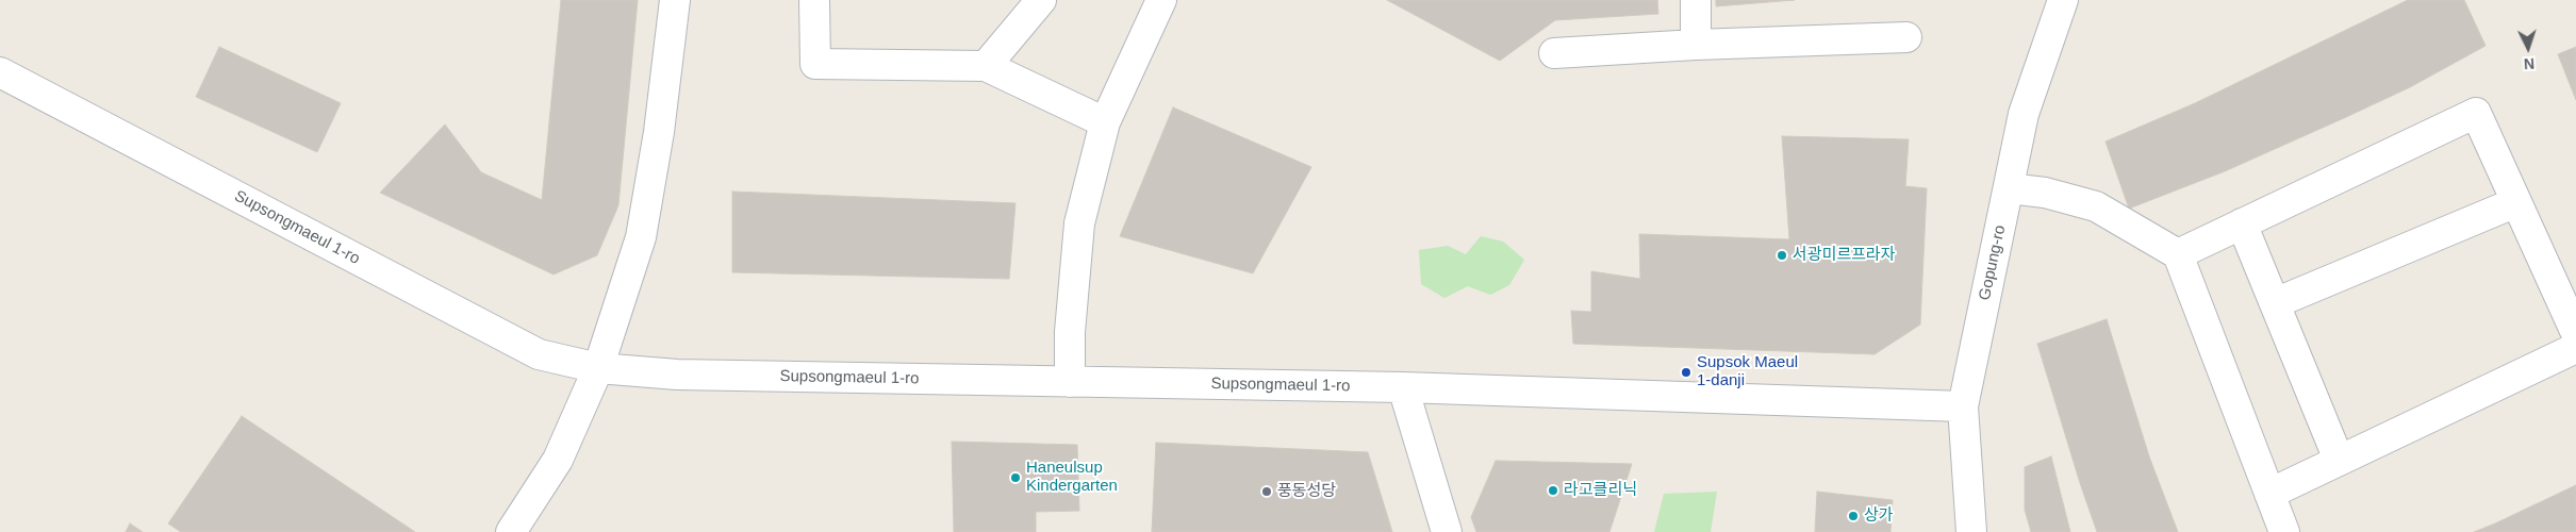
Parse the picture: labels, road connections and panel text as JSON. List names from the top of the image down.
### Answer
{
  "streets": {
    "street": ["Supsongmaeul 1-ro", "Gopung-ro"]
  },
  "crossings": [
    ["Supsongmaeul 1-ro", "Gopung-ro"]
  ],
  "places": [
    "서광미르프라자",
    "Supsok Maeul 1-danji",
    "Haneulsup Kindergarten",
    "라고클리닉",
    "풍동성당",
    "상가"
  ],
  "north": "bottom"
}
